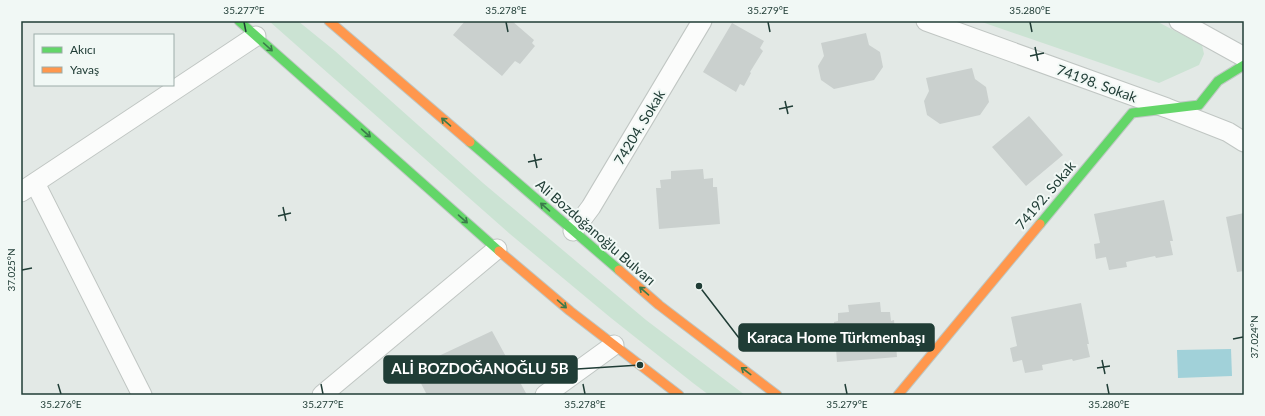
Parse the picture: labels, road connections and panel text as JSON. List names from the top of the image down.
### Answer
{
  "streets": {
    "main road": ["74192. Sokak", "Ali Bozdoğanoğlu Bulvarı"],
    "street": ["74198. Sokak", "74204. Sokak"]
  },
  "crossings": [
    ["74198. Sokak", "74192. Sokak"],
    ["74204. Sokak", "Ali Bozdoğanoğlu Bulvarı"]
  ],
  "places": ["Karaca Home Türkmenbaşı", "ALİ BOZDOĞANOĞLU 5B"],
  "legend": ["Akıcı", "Yavaş"],
  "coordinates": [
    "35.277°E",
    "35.278°E",
    "35.279°E",
    "35.280°E",
    "37.025°N",
    "37.024°N",
    "35.276°E"
  ]
}
